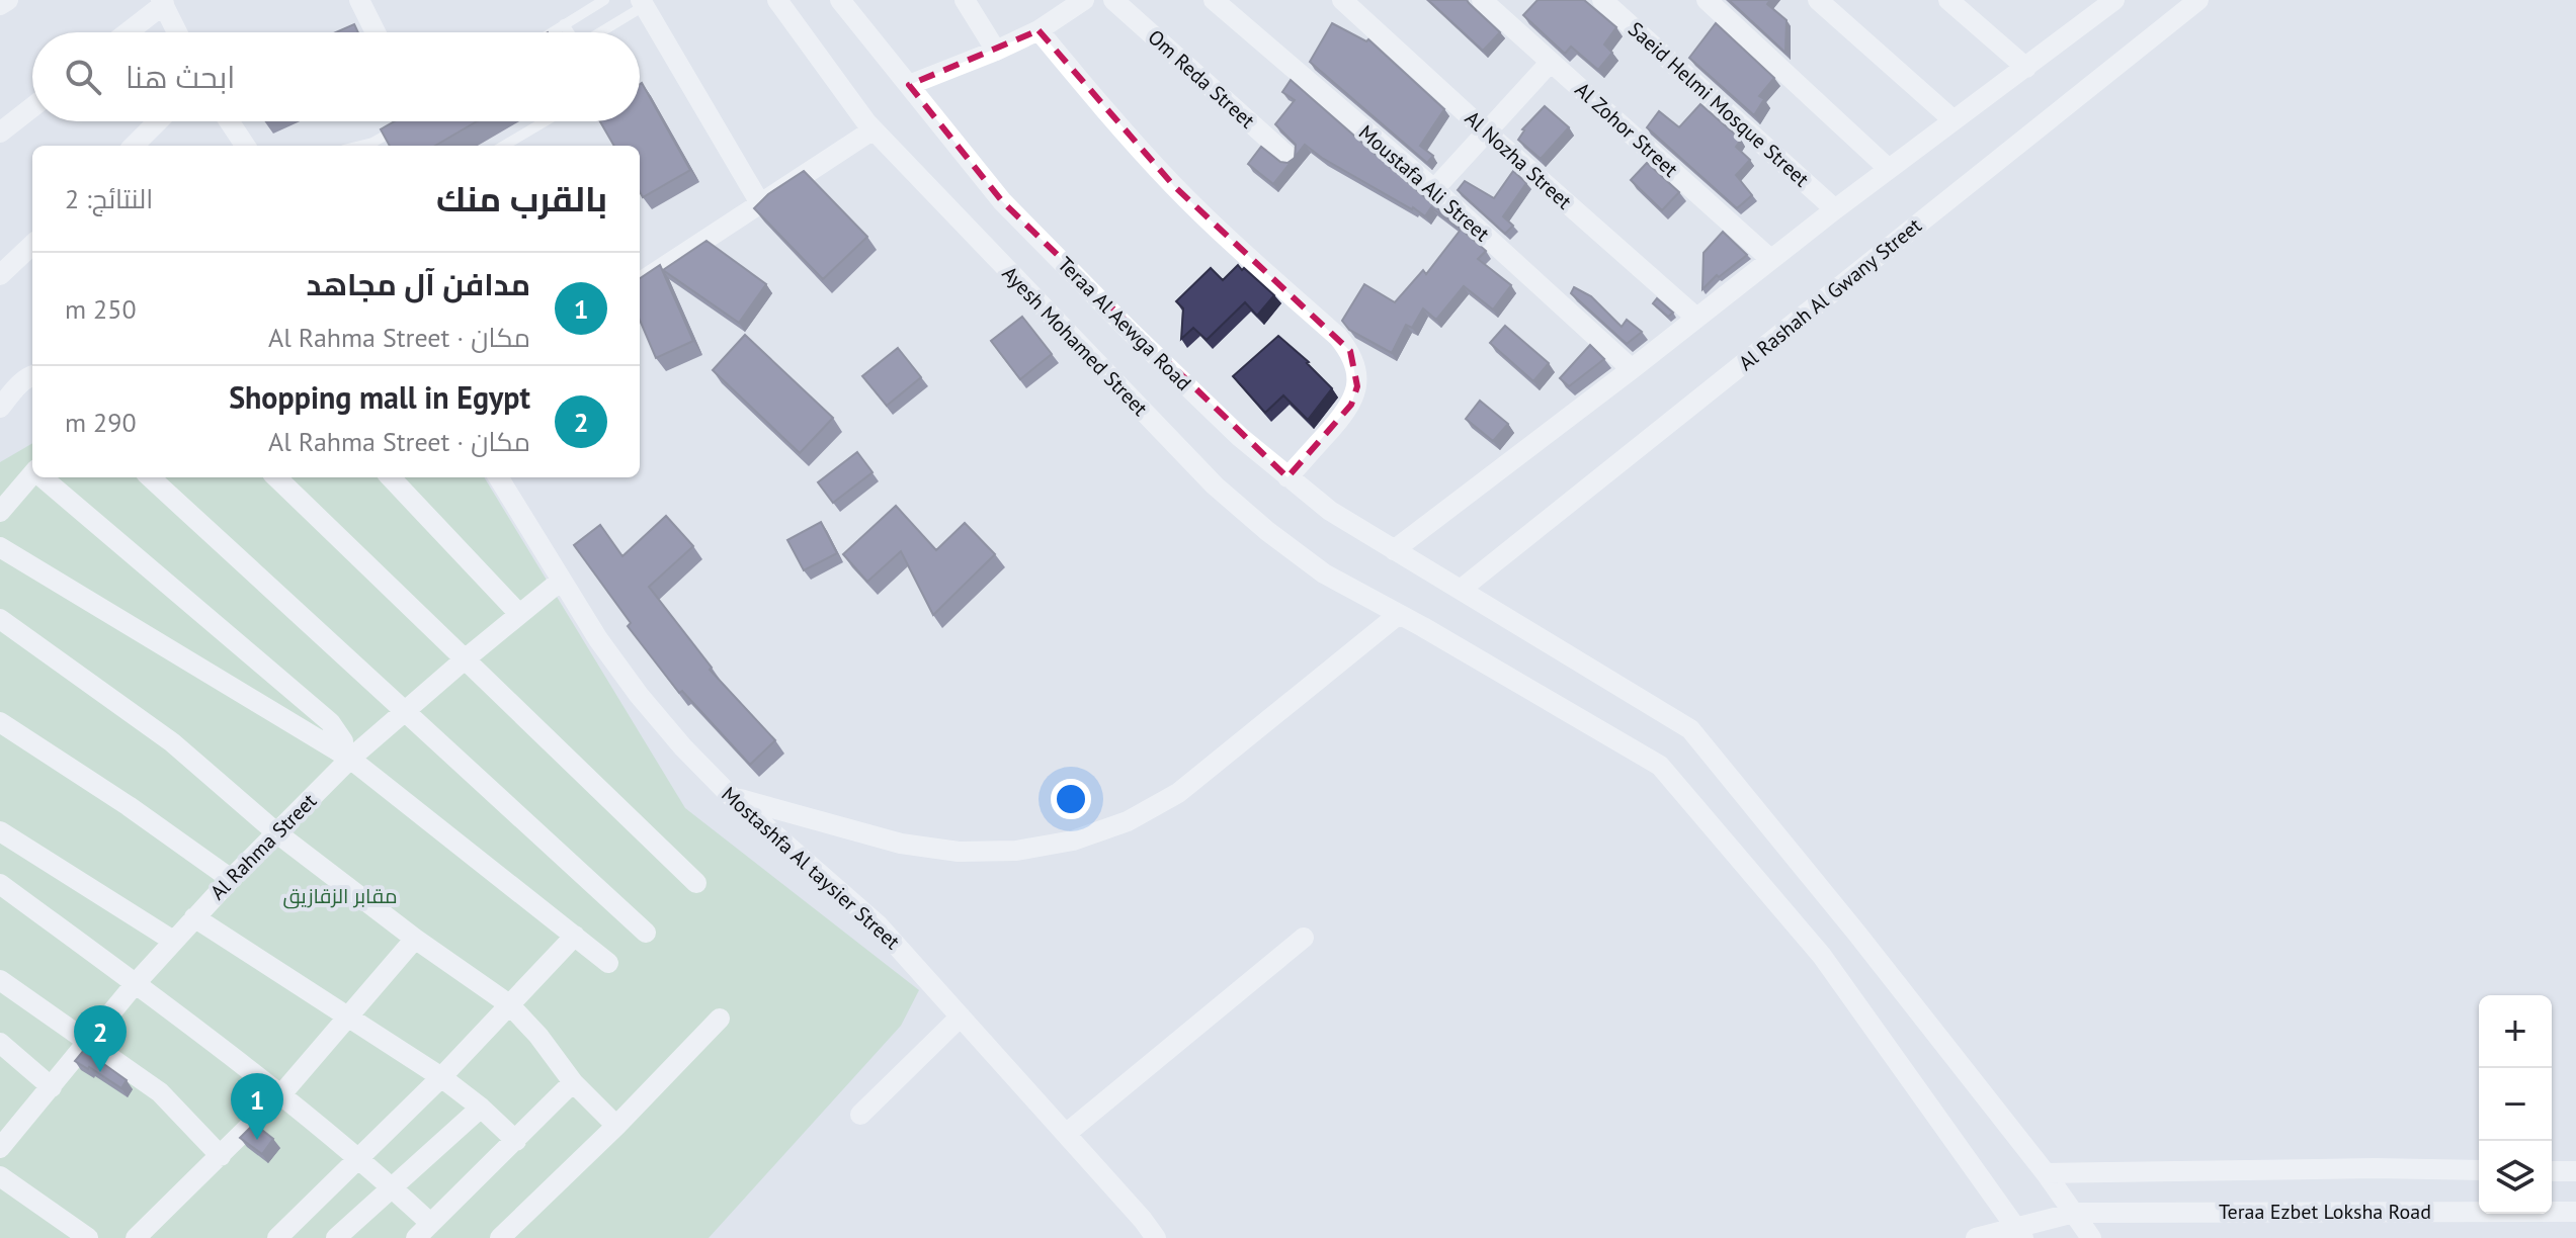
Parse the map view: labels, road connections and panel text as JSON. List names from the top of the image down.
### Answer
{
  "streets": {
    "street": [
      "Om Reda Street",
      "Saeid Helmi Mosque Street",
      "Al Zohor Street",
      "Al Nozha Street",
      "Moustafa Ali Street",
      "Al Rashah Al Gwany Street",
      "Teraa Al Aewga Road",
      "Ayesh Mohamed Street",
      "Al Rahma Street",
      "Mostashfa Al taysier Street",
      "Teraa Ezbet Loksha Road"
    ]
  },
  "crossings": [
    ["Al Rashah Al Gwany Street", "Teraa Al Aewga Road"],
    ["Teraa Al Aewga Road", "Teraa Ezbet Loksha Road"],
    ["Ayesh Mohamed Street", "Teraa Ezbet Loksha Road"],
    ["Al Rahma Street", "Mostashfa Al taysier Street"]
  ],
  "parks": ["مقابر الزقازيق"],
  "page": {
    "search": "ابحث هنا",
    "heading": ["بالقرب منك", "النتائج: 2"],
    "list": [
      {
        "mark": "1",
        "name": "مدافن آل مجاهد",
        "note": "مكان · Al Rahma Street",
        "value": "250 m"
      },
      {
        "mark": "2",
        "name": "Shopping mall in Egypt",
        "note": "مكان · Al Rahma Street",
        "value": "290 m"
      }
    ],
    "map_buttons": ["+", "−"],
    "pins": ["2", "1"]
  }
}
